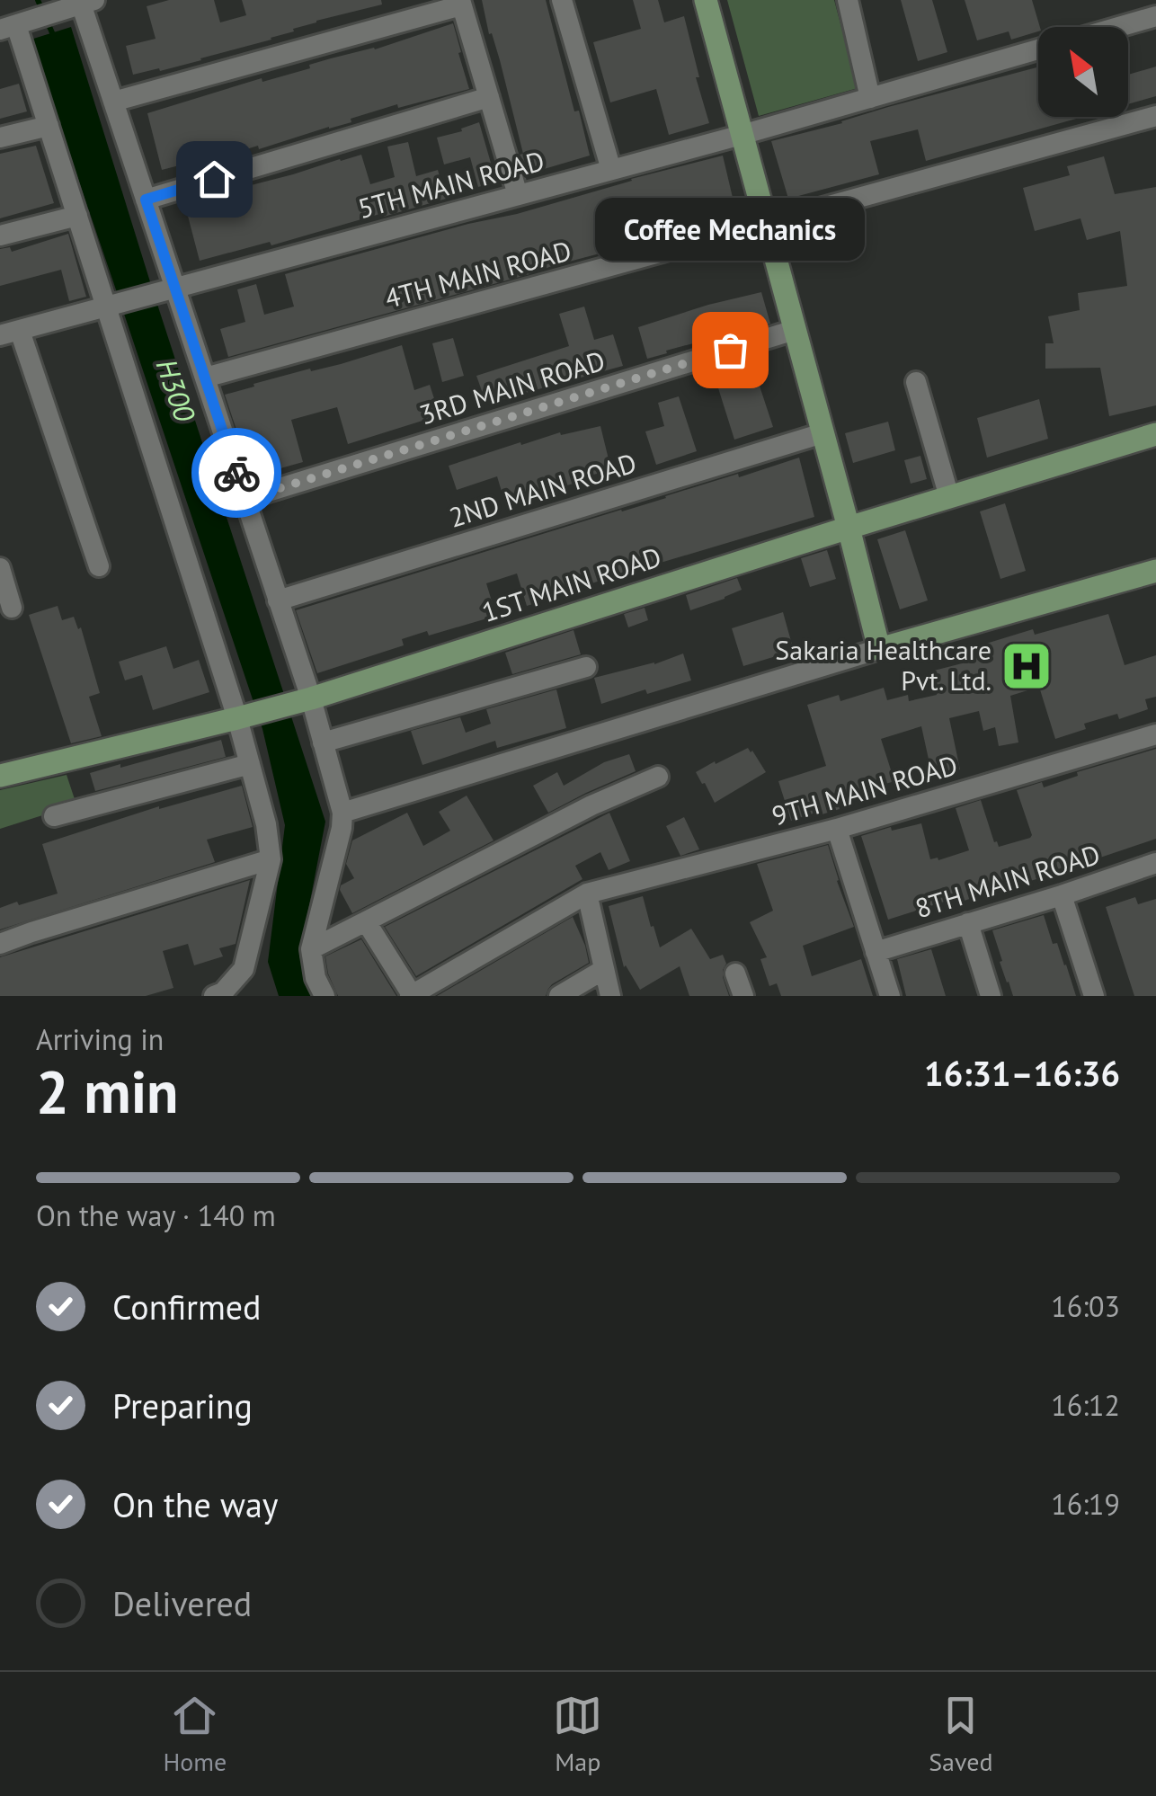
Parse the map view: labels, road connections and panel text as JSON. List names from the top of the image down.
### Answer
{
  "streets": {
    "street": [
      "5TH MAIN ROAD",
      "4TH MAIN ROAD",
      "3RD MAIN ROAD",
      "2ND MAIN ROAD",
      "1ST MAIN ROAD",
      "9TH MAIN ROAD",
      "8TH MAIN ROAD"
    ]
  },
  "water": ["H300"],
  "places": {
    "other": ["Coffee Mechanics"],
    "hospital": ["Sakaria Healthcare Pvt. Ltd."]
  },
  "north": "top left",
  "page": {
    "bubble": "Coffee Mechanics",
    "heading": ["2 min", "Arriving in", "16:31–16:36"],
    "bar": "On the way · 140 m",
    "list": [
      ["Confirmed", "16:03"],
      ["Preparing", "16:12"],
      ["On the way", "16:19"],
      "Delivered"
    ],
    "tabs": ["Home", "Map", "Saved"]
  }
}
